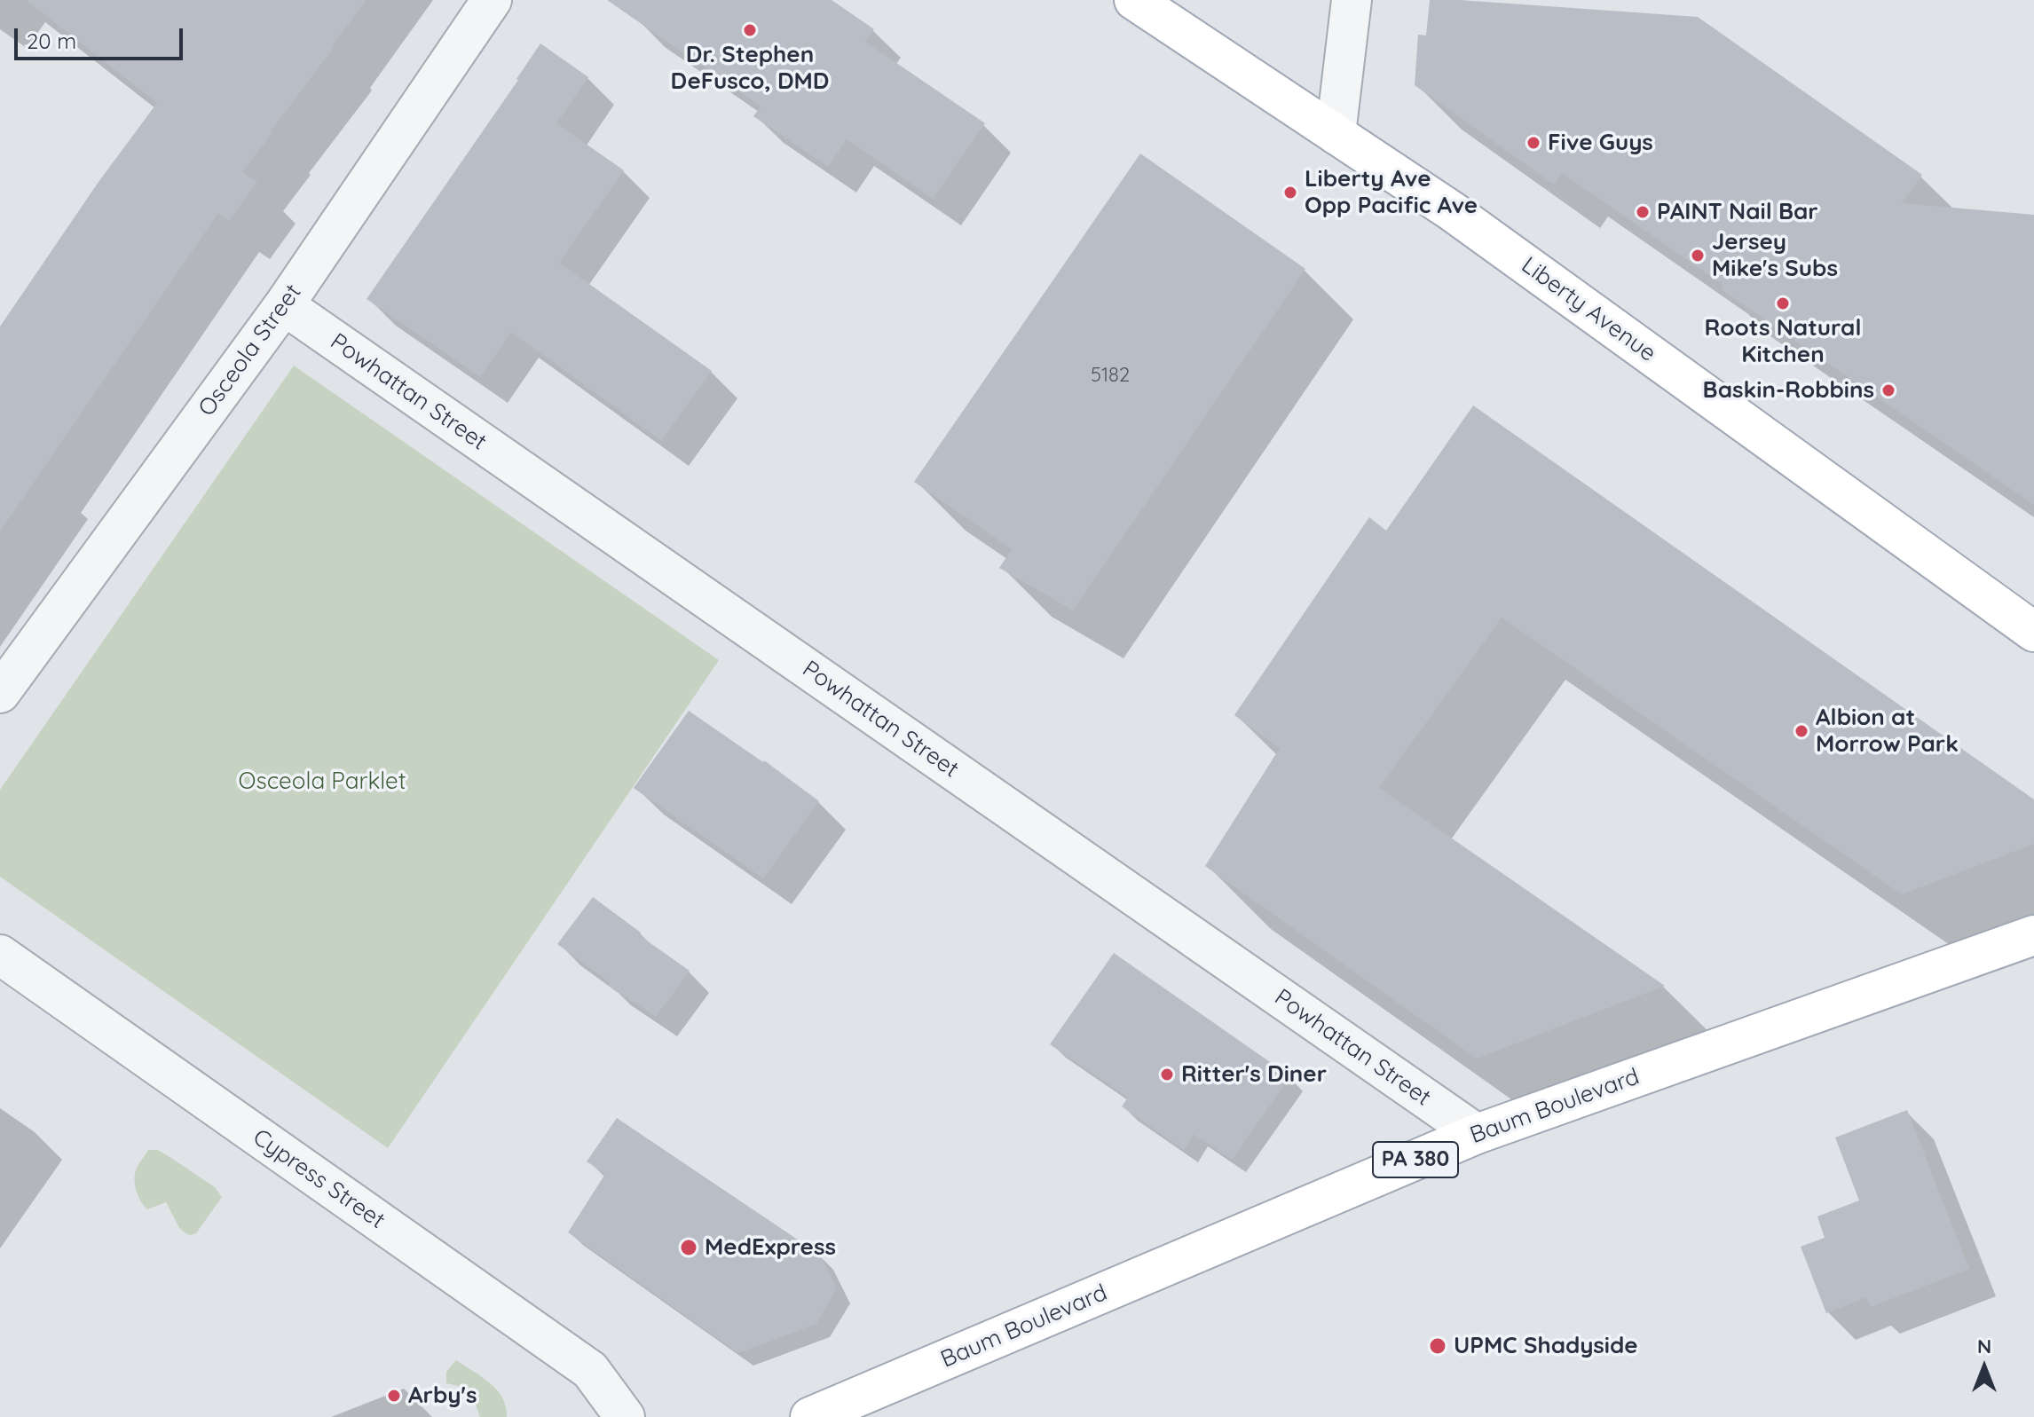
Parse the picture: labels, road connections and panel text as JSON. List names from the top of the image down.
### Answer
{
  "streets": {
    "main road": ["Liberty Avenue", "Baum Boulevard", "PA 380"],
    "street": ["Osceola Street", "Powhattan Street", "Cypress Street"]
  },
  "crossings": [
    ["Osceola Street", "Powhattan Street"],
    ["Powhattan Street", "Baum Boulevard"]
  ],
  "parks": ["Osceola Parklet"],
  "places": [
    "Dr. Stephen DeFusco, DMD",
    "Five Guys",
    "Liberty Ave Opp Pacific Ave",
    "PAINT Nail Bar",
    "Jersey Mike's Subs",
    "Roots Natural Kitchen",
    "Baskin-Robbins",
    "Albion at Morrow Park",
    "Ritter's Diner",
    "MedExpress",
    "UPMC Shadyside",
    "Arby's"
  ],
  "house_numbers": ["5182"],
  "scale_bar": "20 m",
  "north": "top"
}
